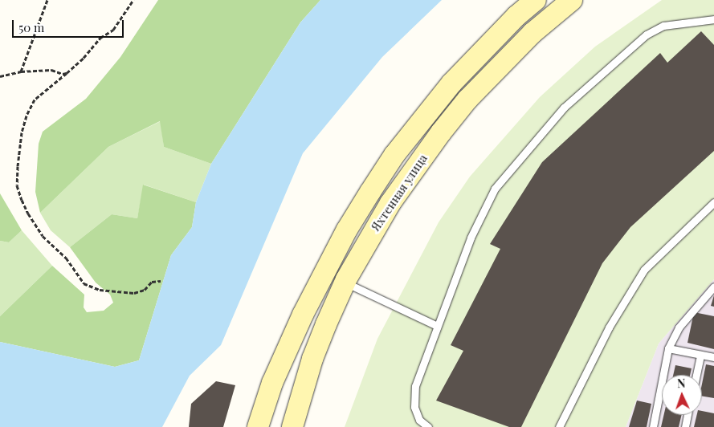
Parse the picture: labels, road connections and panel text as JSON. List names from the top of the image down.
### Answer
{
  "streets": {
    "main road": ["Яхтенная улица"]
  },
  "scale_bar": "50 m",
  "north": "top"
}
